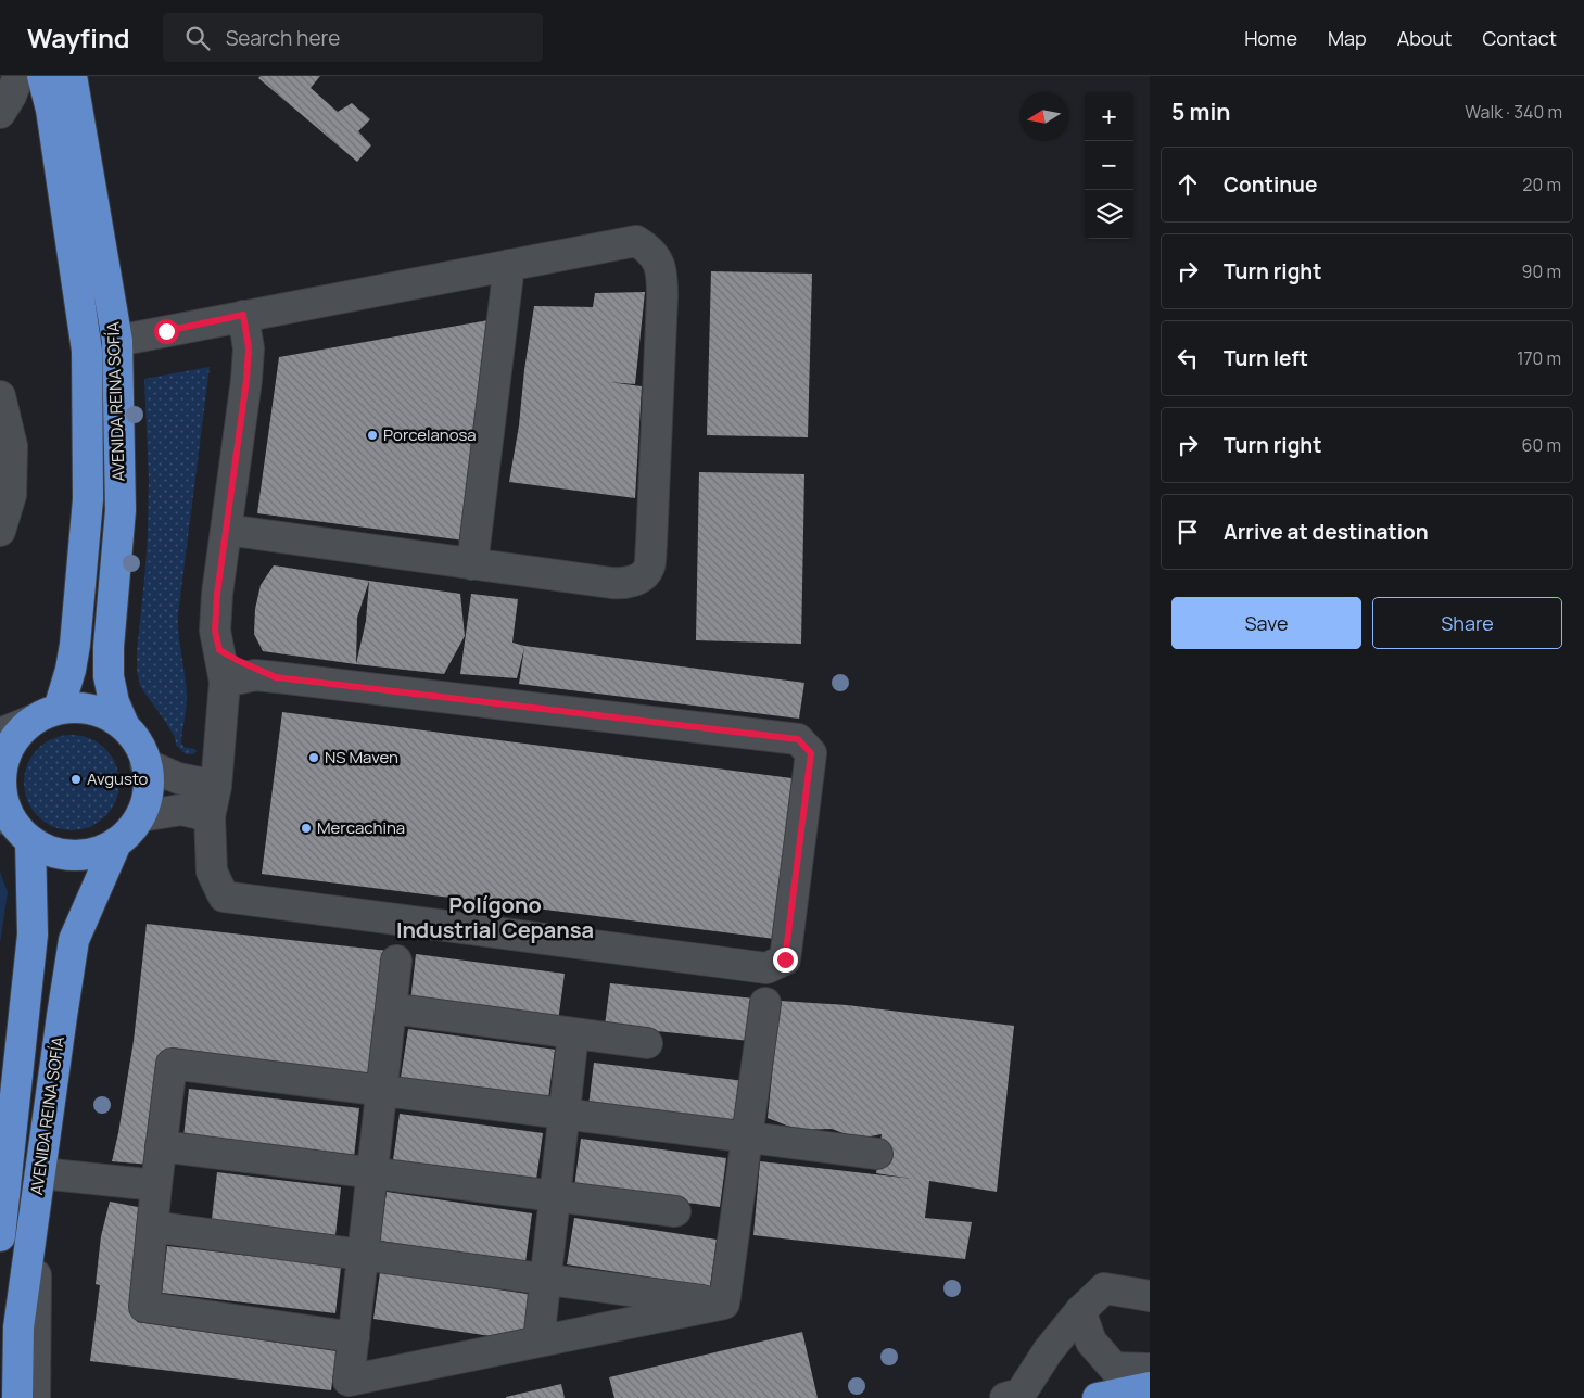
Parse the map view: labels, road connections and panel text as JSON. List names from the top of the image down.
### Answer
{
  "streets": {
    "highway": ["AVENIDA REINA SOFÍA"]
  },
  "districts": ["Polígono Industrial Cepansa"],
  "places": [
    "Porcelanosa",
    "NS Maven",
    "Avgusto",
    "Mercachina"
  ],
  "north": "left",
  "page": {
    "header": "Wayfind",
    "search": "Search here",
    "nav": [
      "Home",
      "Map",
      "About",
      "Contact"
    ],
    "heading": ["5 min", "Walk · 340 m"],
    "map_buttons": ["+", "−"],
    "list": [
      ["Continue", "20 m"],
      ["Turn right", "90 m"],
      ["Turn left", "170 m"],
      ["Turn right", "60 m"],
      "Arrive at destination"
    ],
    "buttons": ["Save", "Share"]
  }
}
